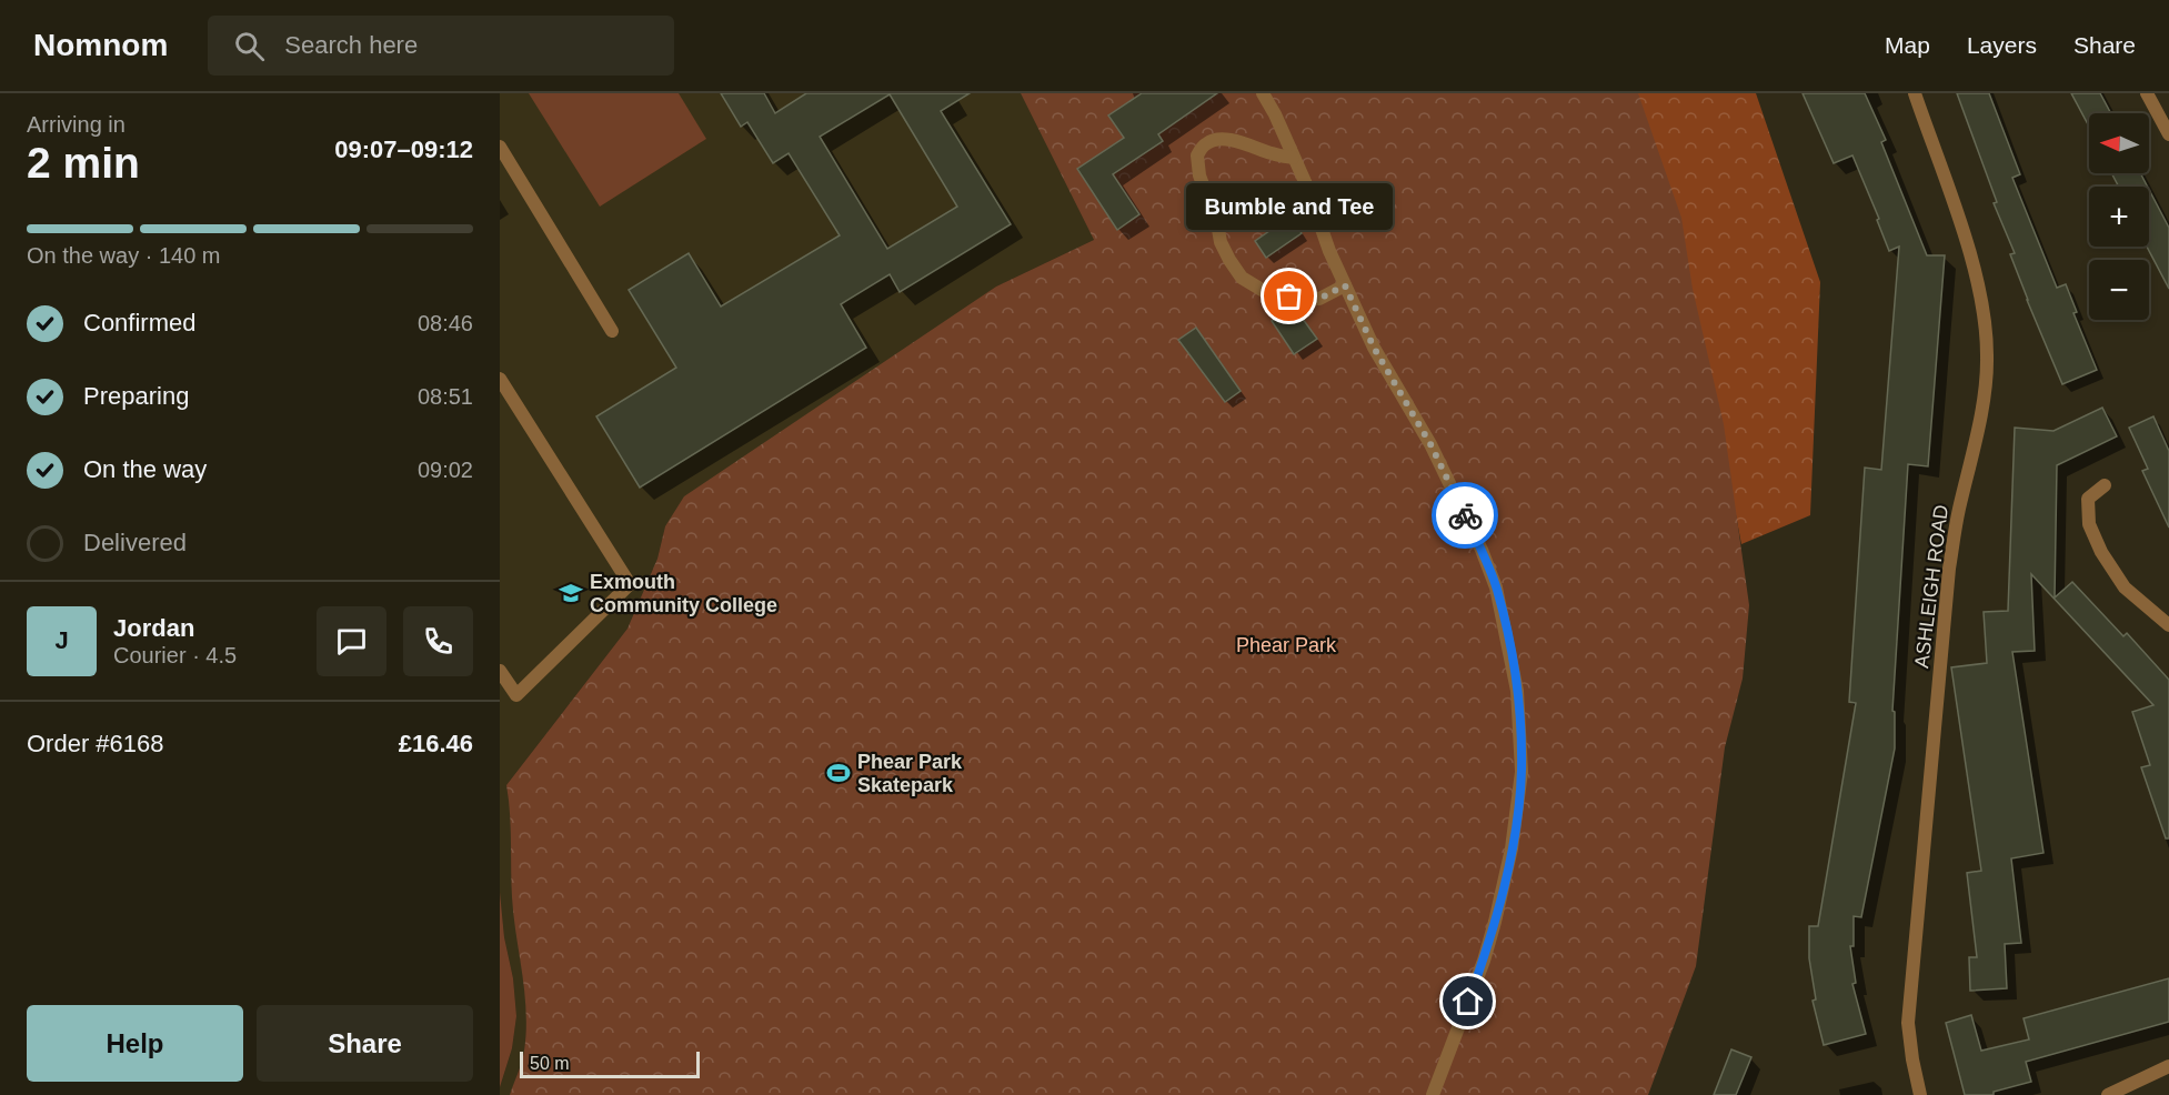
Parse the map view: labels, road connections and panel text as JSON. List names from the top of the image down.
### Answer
{
  "streets": {
    "street": ["ASHLEIGH ROAD"]
  },
  "parks": ["Phear Park"],
  "places": {
    "other": ["Bumble and Tee"],
    "school or university": ["Exmouth Community College"],
    "sports": ["Phear Park Skatepark"]
  },
  "scale_bar": "50 m",
  "north": "left",
  "page": {
    "header": "Nomnom",
    "search": "Search here",
    "nav": ["Map", "Layers", "Share"],
    "heading": ["2 min", "Arriving in", "09:07–09:12"],
    "panel": [
      "Jordan",
      "Courier · 4.5",
      "Order #6168",
      "£16.46"
    ],
    "map_buttons": ["+", "−"],
    "bubble": "Bumble and Tee",
    "bar": "On the way · 140 m",
    "list": [
      ["Confirmed", "08:46"],
      ["Preparing", "08:51"],
      ["On the way", "09:02"],
      "Delivered"
    ],
    "round": "J",
    "buttons": ["Help", "Share"],
    "scale": "50 m"
  }
}
